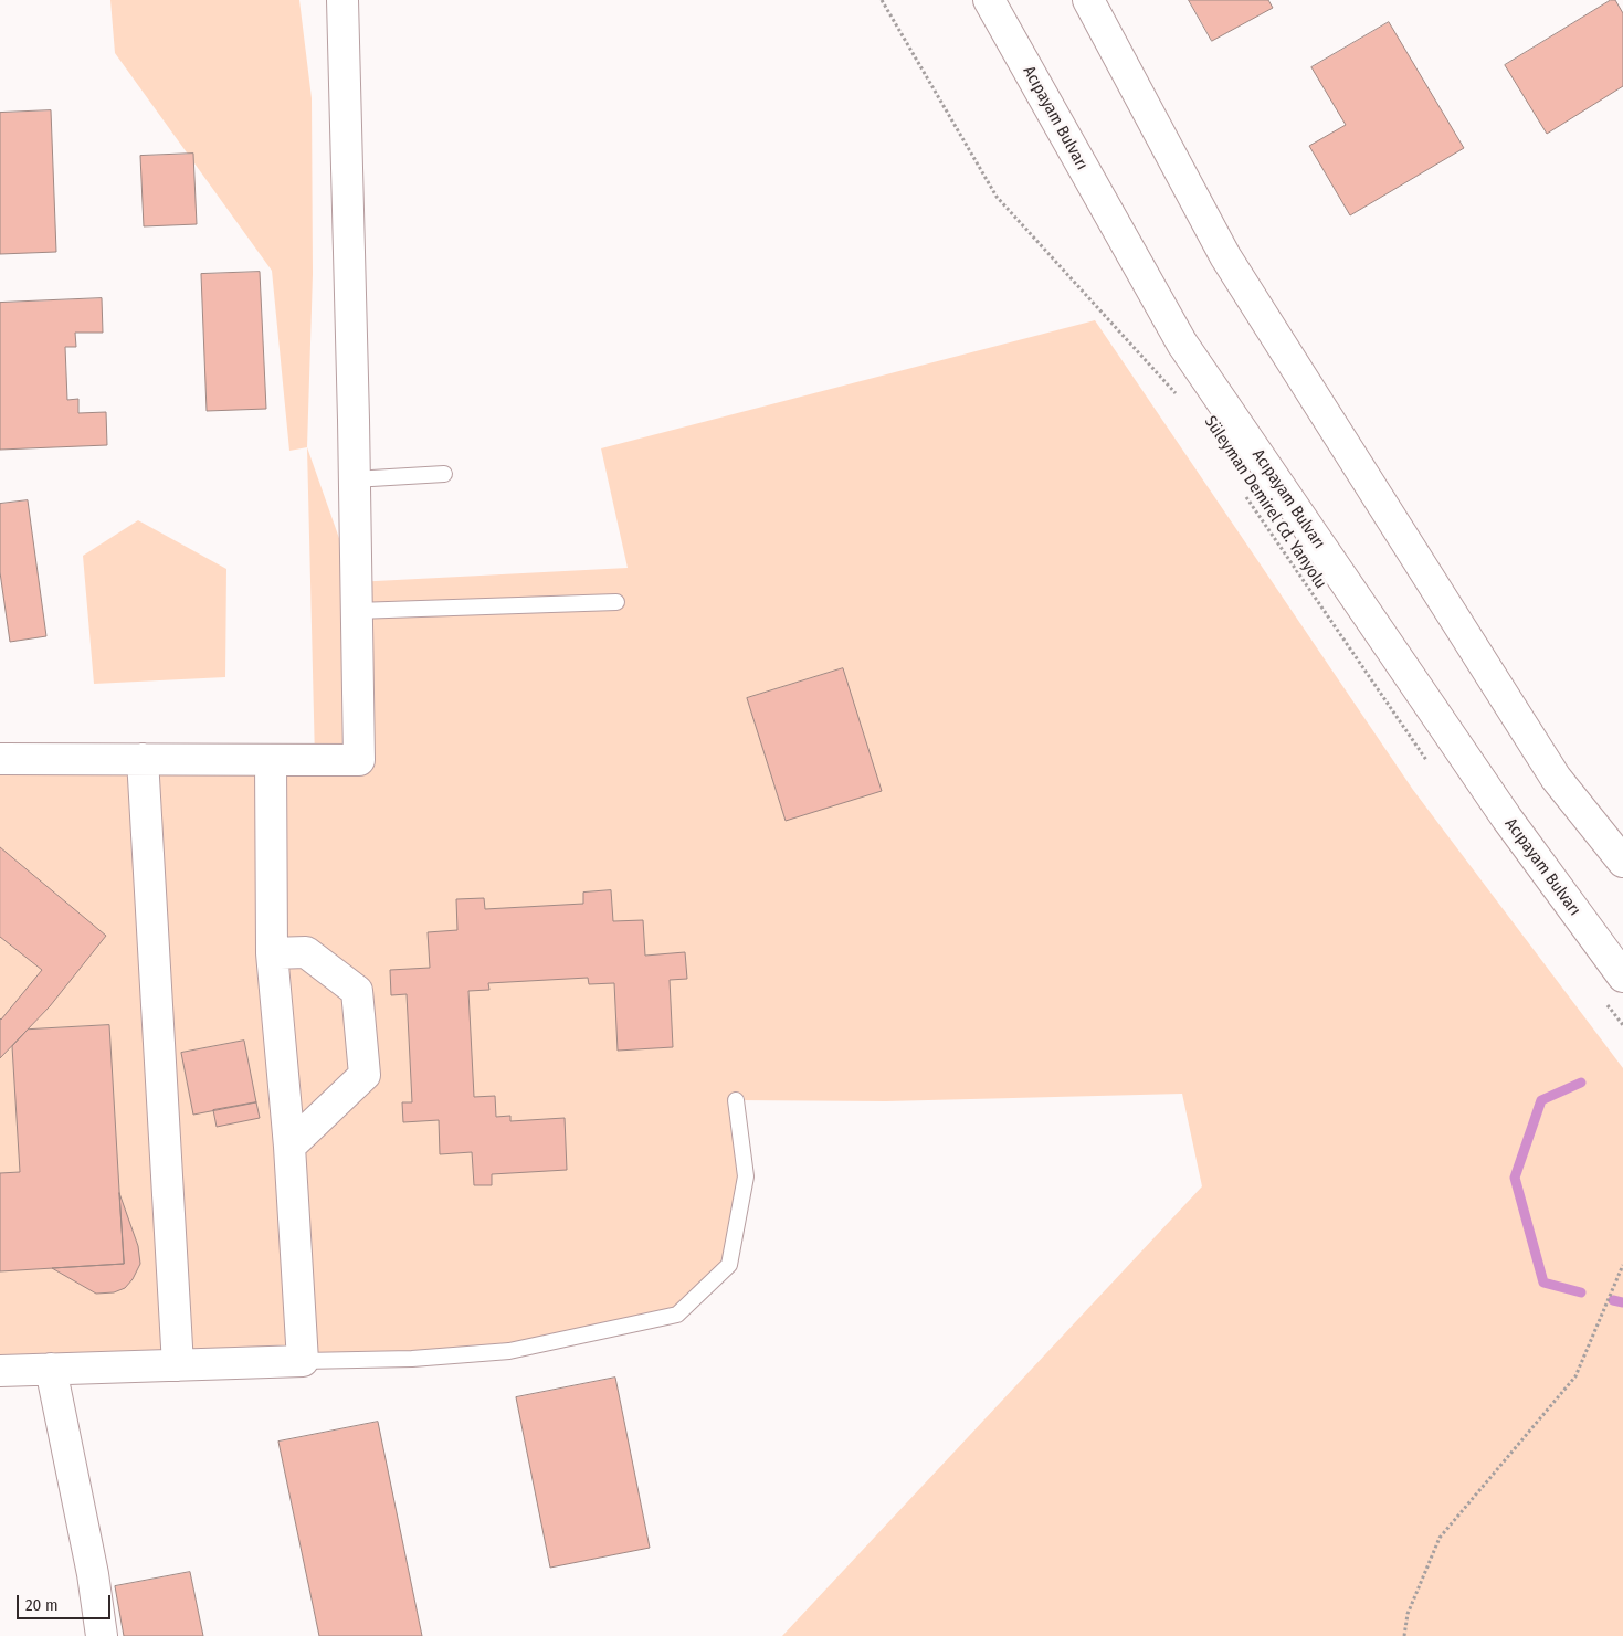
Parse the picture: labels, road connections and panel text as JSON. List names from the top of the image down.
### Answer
{
  "streets": {
    "street": ["Acıpayam Bulvarı"],
    "path": ["Süleyman Demirel Cd. Yanyolu"]
  },
  "scale_bar": "20 m"
}
